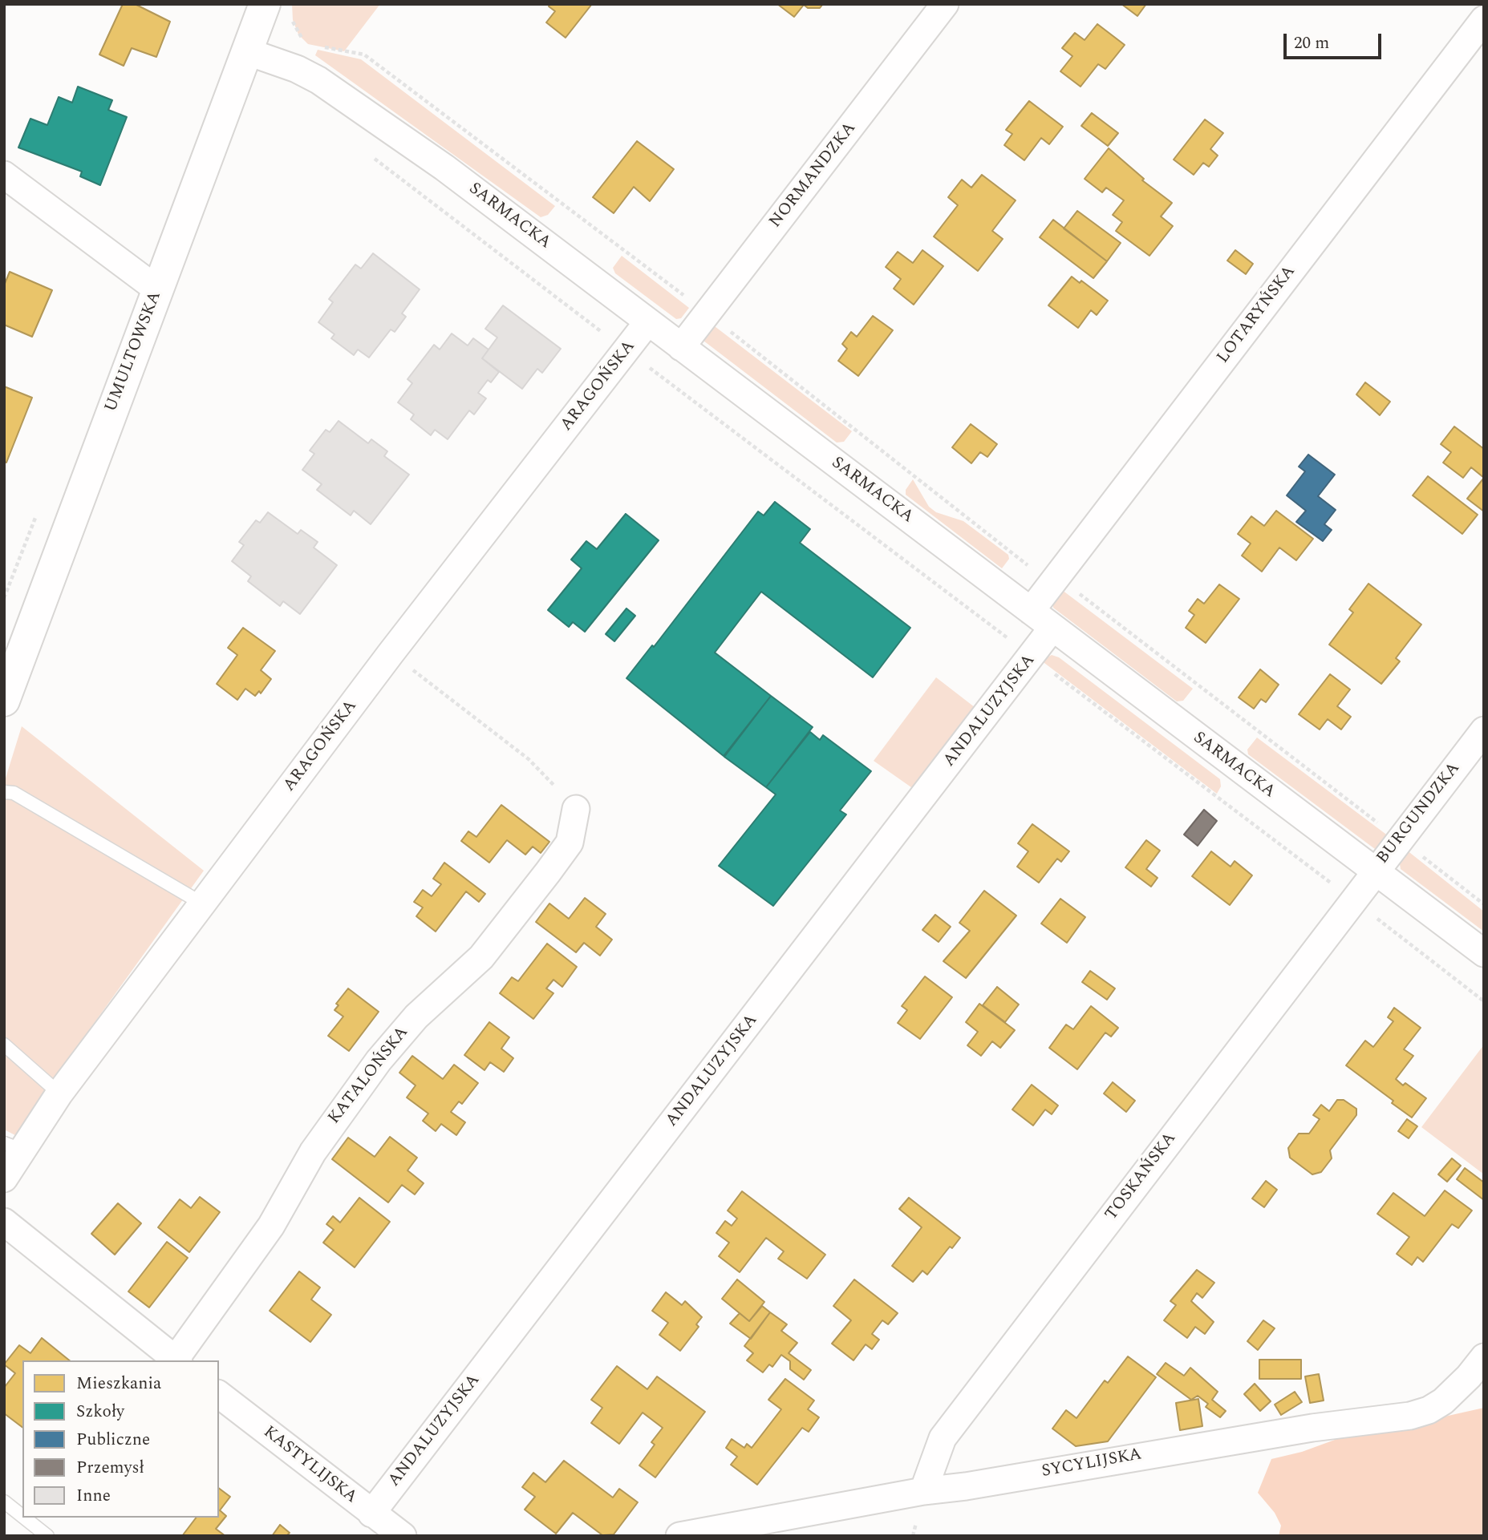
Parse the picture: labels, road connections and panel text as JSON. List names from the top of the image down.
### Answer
{
  "streets": {
    "street": [
      "NORMANDZKA",
      "SARMACKA",
      "LOTARYŃSKA",
      "UMULTOWSKA",
      "ARAGOŃSKA",
      "ANDALUZYJSKA",
      "BURGUNDZKA",
      "KATALOŃSKA",
      "TOSKAŃSKA",
      "SYCYLIJSKA",
      "KASTYLIJSKA"
    ]
  },
  "crossings": [
    ["NORMANDZKA", "SARMACKA"],
    ["SARMACKA", "LOTARYŃSKA"],
    ["SARMACKA", "UMULTOWSKA"],
    ["SARMACKA", "ARAGOŃSKA"],
    ["SARMACKA", "ANDALUZYJSKA"],
    ["SARMACKA", "BURGUNDZKA"],
    ["SARMACKA", "TOSKAŃSKA"],
    ["ANDALUZYJSKA", "KASTYLIJSKA"],
    ["BURGUNDZKA", "TOSKAŃSKA"],
    ["TOSKAŃSKA", "SYCYLIJSKA"]
  ],
  "legend": [
    "Mieszkania",
    "Szkoły",
    "Publiczne",
    "Przemysł",
    "Inne"
  ],
  "scale_bar": "20 m"
}
